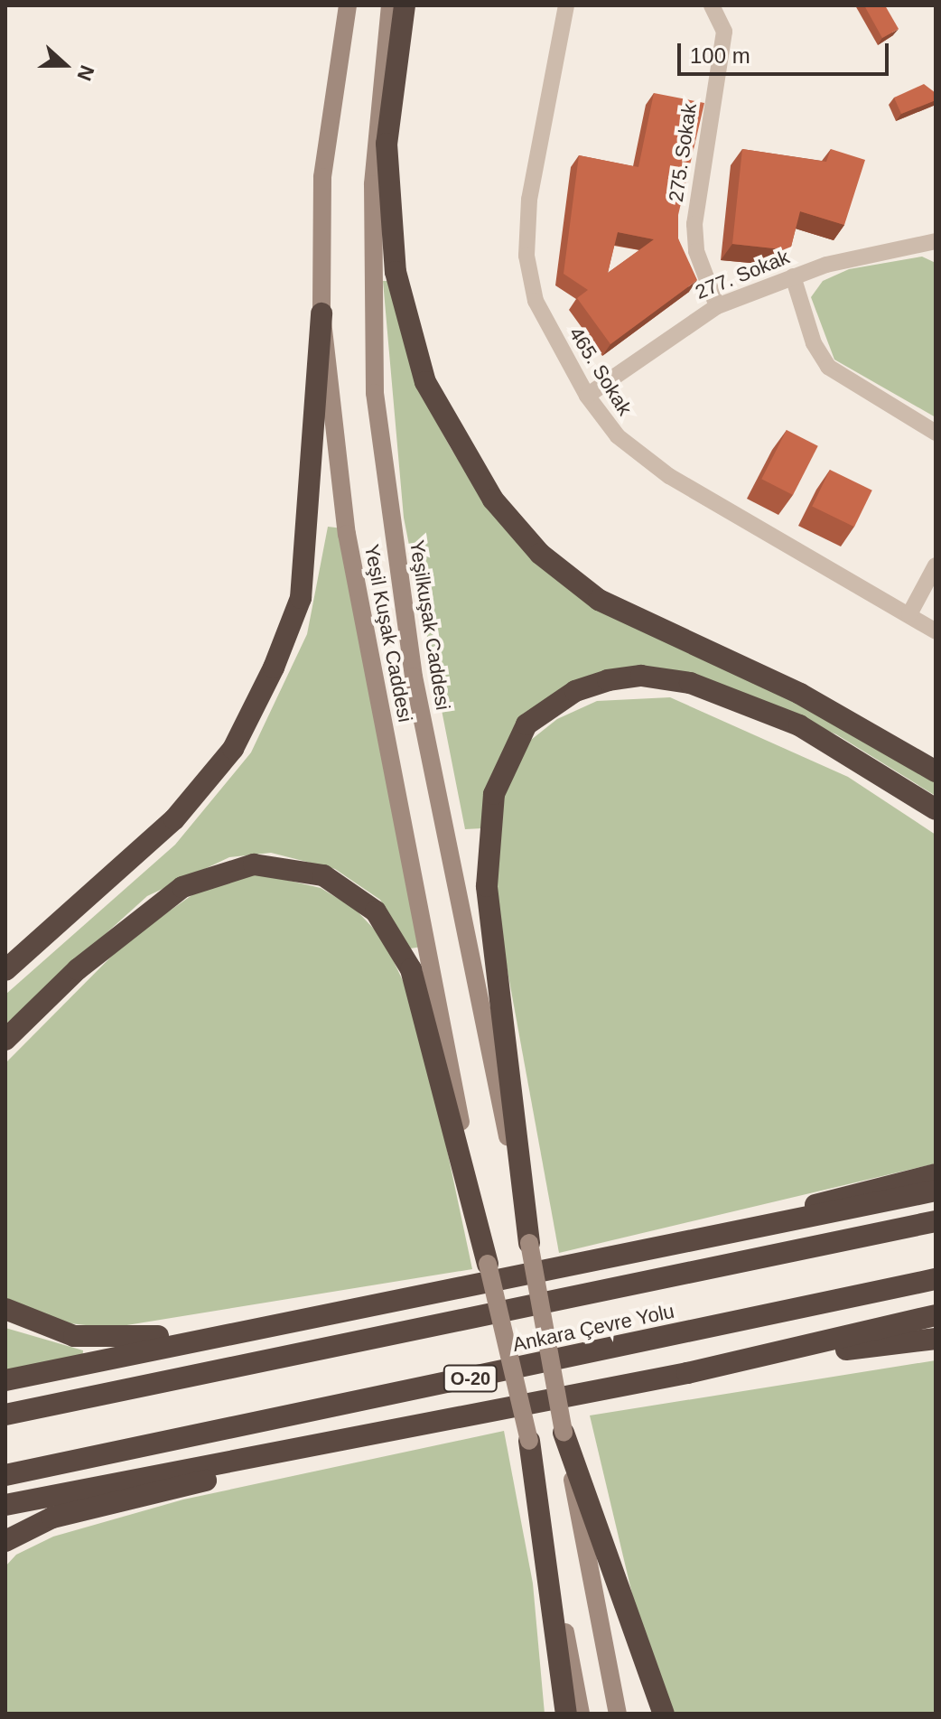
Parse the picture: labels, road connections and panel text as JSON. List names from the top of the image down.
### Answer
{
  "streets": {
    "highway": ["Ankara Çevre Yolu", "O-20"],
    "main road": ["Yeşilkuşak Caddesi", "Yeşil Kuşak Caddesi"],
    "street": ["275. Sokak", "277. Sokak", "465. Sokak"]
  },
  "crossings": [
    ["275. Sokak", "277. Sokak"],
    ["277. Sokak", "465. Sokak"]
  ],
  "scale_bar": "100 m",
  "north": "right"
}
